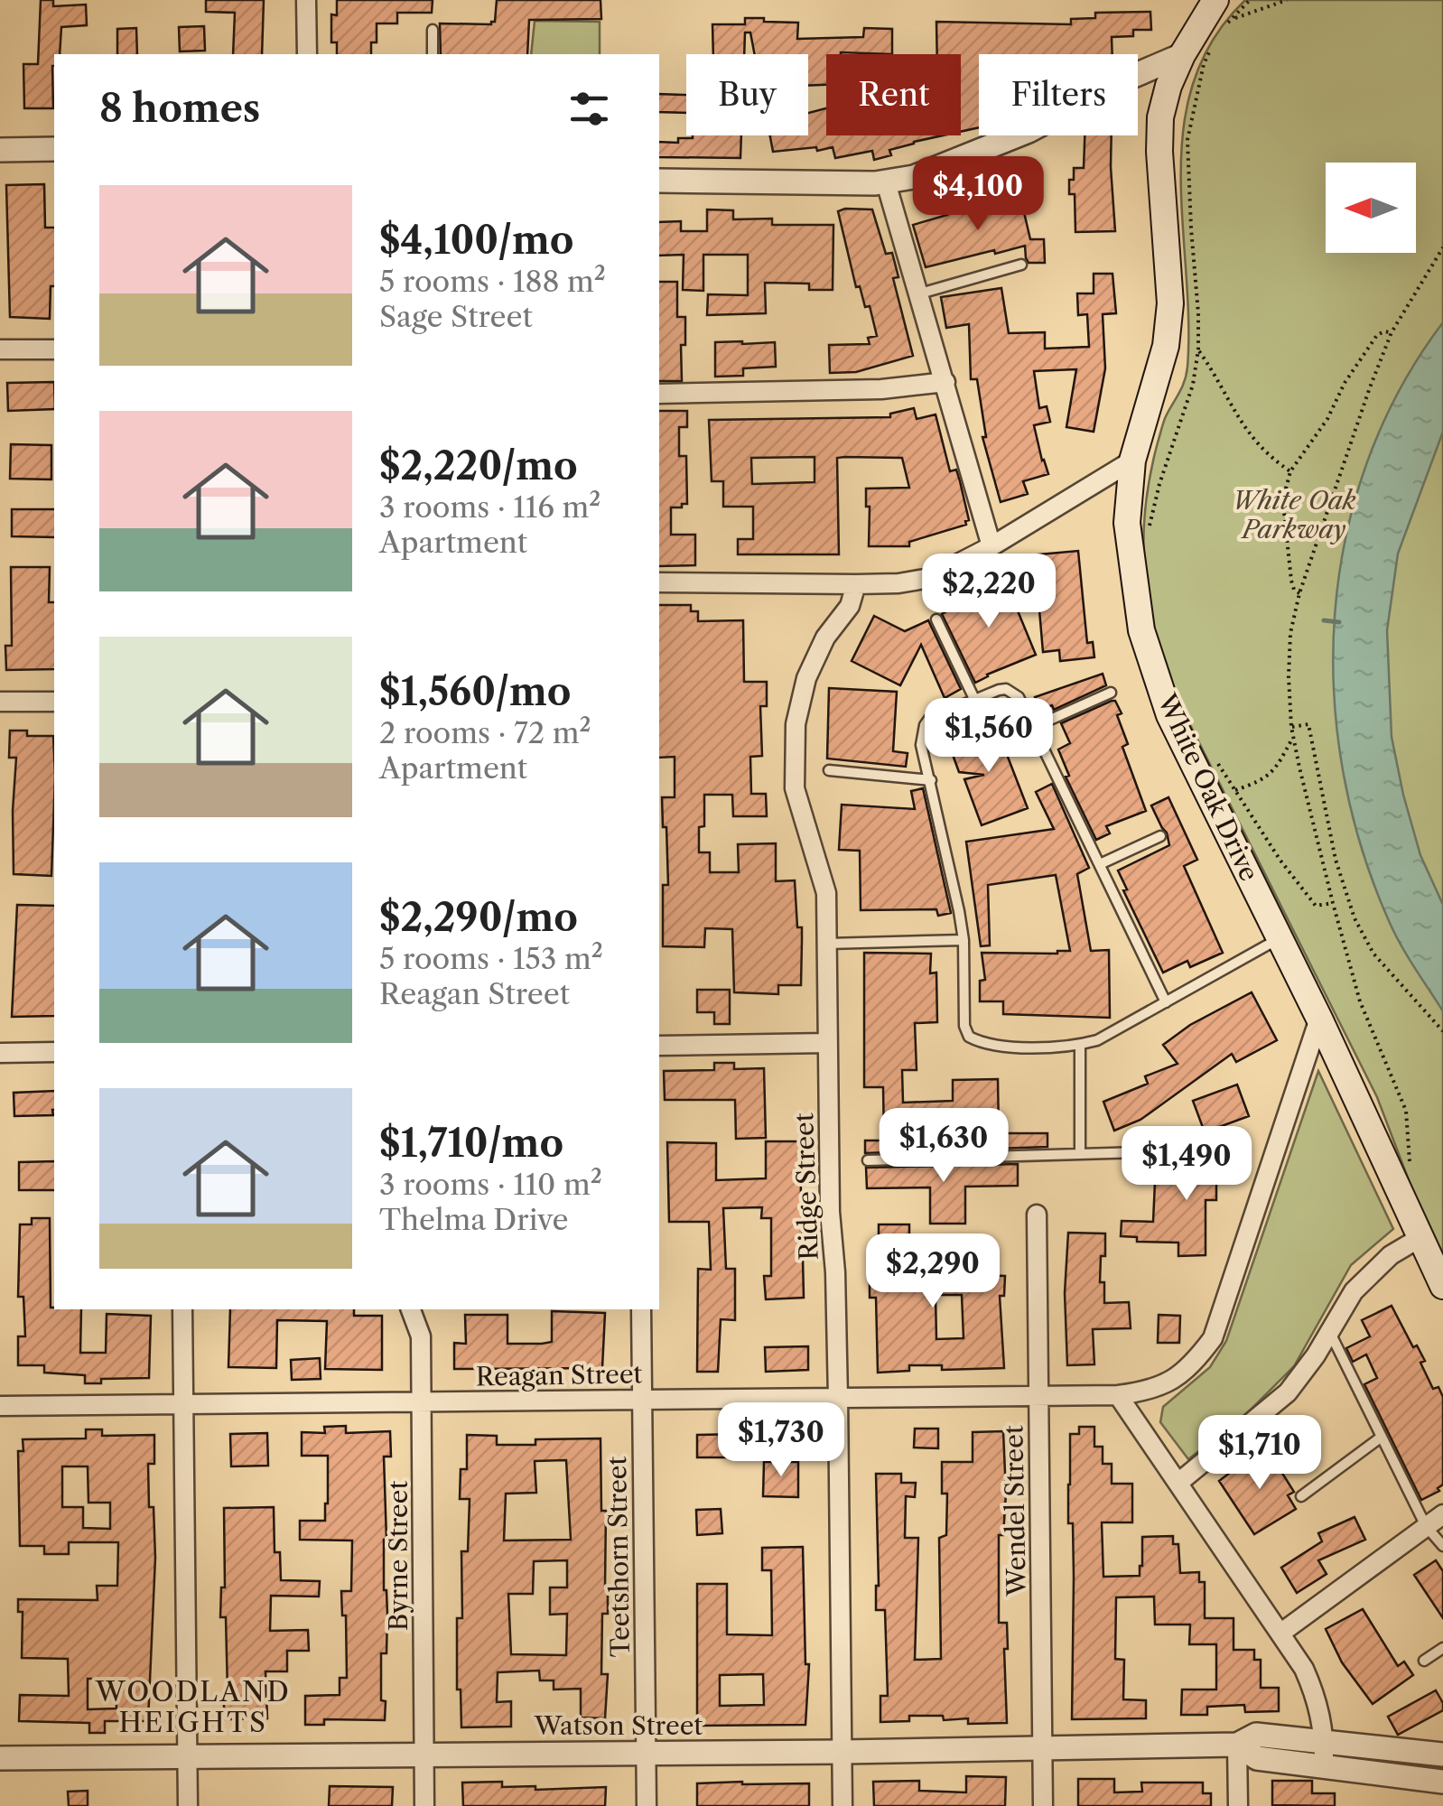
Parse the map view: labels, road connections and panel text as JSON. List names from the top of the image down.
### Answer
{
  "streets": {
    "main road": ["White Oak Drive"],
    "street": [
      "Ridge Street",
      "Reagan Street",
      "Wendel Street",
      "Byrne Street",
      "Teetshorn Street",
      "Watson Street"
    ]
  },
  "crossings": [
    ["White Oak Drive", "Reagan Street"],
    ["Ridge Street", "Reagan Street"],
    ["Ridge Street", "Watson Street"],
    ["Reagan Street", "Wendel Street"],
    ["Reagan Street", "Byrne Street"],
    ["Reagan Street", "Teetshorn Street"],
    ["Wendel Street", "Watson Street"],
    ["Byrne Street", "Watson Street"],
    ["Teetshorn Street", "Watson Street"]
  ],
  "districts": ["WOODLAND HEIGHTS"],
  "parks": ["White Oak Parkway"],
  "north": "left",
  "page": {
    "chip": ["Buy", "Rent", "Filters"],
    "heading": "8 homes",
    "price": [
      "$4,100",
      "$2,220",
      "$1,560",
      "$1,630",
      "$1,490",
      "$2,290",
      "$1,730",
      "$1,710"
    ],
    "list": [
      {
        "name": "$4,100/mo",
        "note": "5 rooms · 188 m² · Sage Street"
      },
      {
        "name": "$2,220/mo",
        "note": "3 rooms · 116 m² · Apartment"
      },
      {
        "name": "$1,560/mo",
        "note": "2 rooms · 72 m² · Apartment"
      },
      {
        "name": "$2,290/mo",
        "note": "5 rooms · 153 m² · Reagan Street"
      },
      {
        "name": "$1,710/mo",
        "note": "3 rooms · 110 m² · Thelma Drive"
      }
    ]
  }
}
